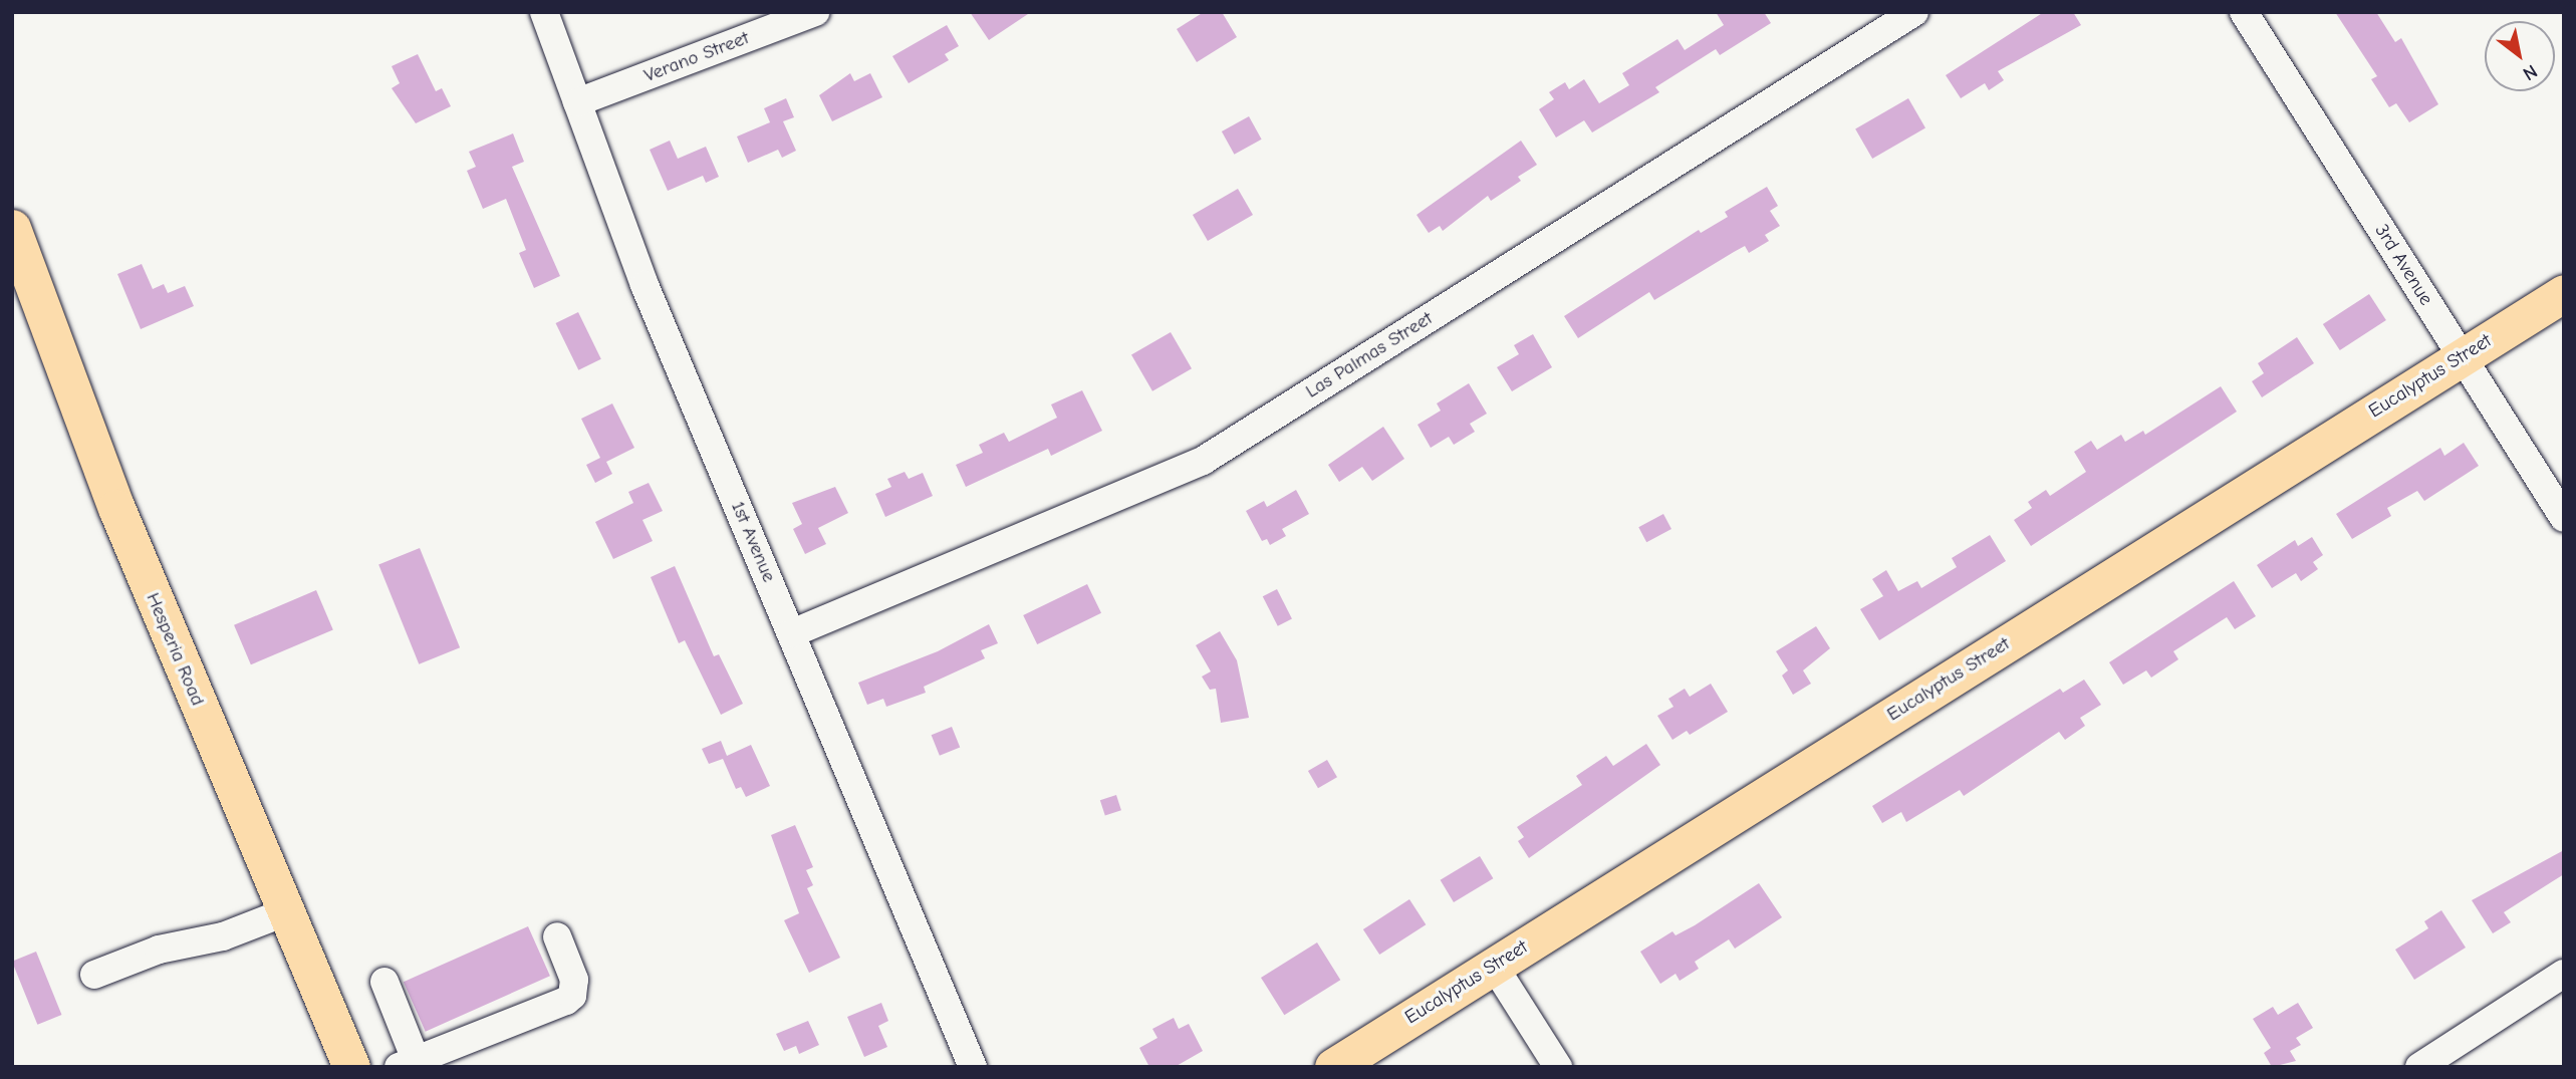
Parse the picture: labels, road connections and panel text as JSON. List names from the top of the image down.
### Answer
{
  "streets": {
    "main road": ["Eucalyptus Street", "Hesperia Road"],
    "street": [
      "Verano Street",
      "3rd Avenue",
      "Las Palmas Street",
      "1st Avenue"
    ]
  },
  "crossings": [
    ["Verano Street", "1st Avenue"],
    ["3rd Avenue", "Eucalyptus Street"],
    ["Las Palmas Street", "1st Avenue"]
  ],
  "north": "bottom right"
}
